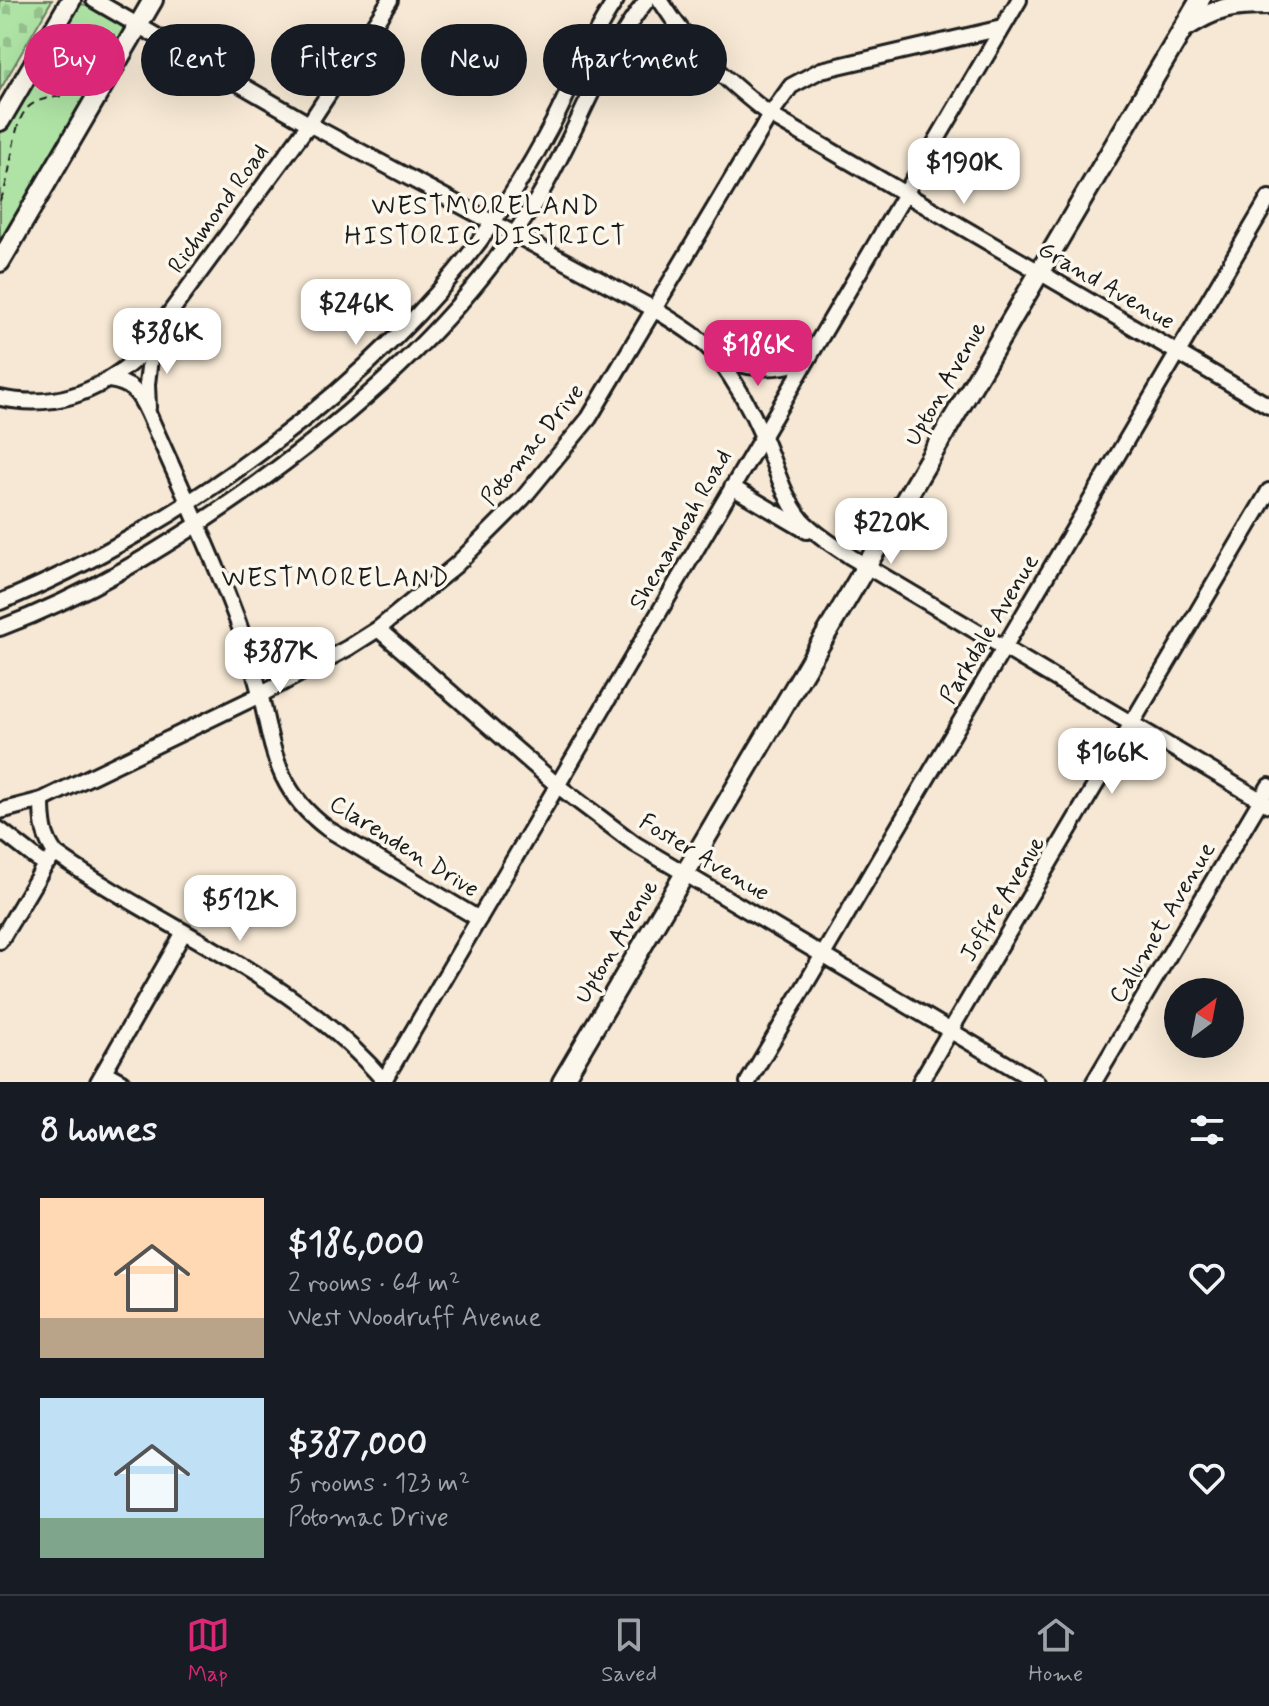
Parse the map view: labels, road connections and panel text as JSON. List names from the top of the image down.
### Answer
{
  "streets": {
    "street": [
      "Richmond Road",
      "Grand Avenue",
      "Upton Avenue",
      "Potomac Drive",
      "Shenandoah Road",
      "Parkdale Avenue",
      "Clarenden Drive",
      "Foster Avenue",
      "Joffre Avenue",
      "Calumet Avenue"
    ]
  },
  "crossings": [
    ["Richmond Road", "Clarenden Drive"],
    ["Grand Avenue", "Upton Avenue"],
    ["Grand Avenue", "Potomac Drive"],
    ["Grand Avenue", "Shenandoah Road"],
    ["Grand Avenue", "Parkdale Avenue"],
    ["Upton Avenue", "Foster Avenue"],
    ["Potomac Drive", "Shenandoah Road"],
    ["Potomac Drive", "Clarenden Drive"],
    ["Potomac Drive", "Foster Avenue"],
    ["Shenandoah Road", "Clarenden Drive"],
    ["Shenandoah Road", "Foster Avenue"],
    ["Parkdale Avenue", "Foster Avenue"],
    ["Foster Avenue", "Joffre Avenue"]
  ],
  "districts": ["WESTMORELAND HISTORIC DISTRICT", "WESTMORELAND"],
  "north": "top right",
  "page": {
    "chip": [
      "Buy",
      "Rent",
      "Filters",
      "New",
      "Apartment"
    ],
    "price": [
      "$190K",
      "$246K",
      "$386K",
      "$186K",
      "$220K",
      "$387K",
      "$166K",
      "$512K"
    ],
    "heading": "8 homes",
    "list": [
      {
        "name": "$186,000",
        "note": "2 rooms · 64 m² · West Woodruff Avenue"
      },
      {
        "name": "$387,000",
        "note": "5 rooms · 123 m² · Potomac Drive"
      }
    ],
    "tabs": ["Map", "Saved", "Home"]
  }
}
